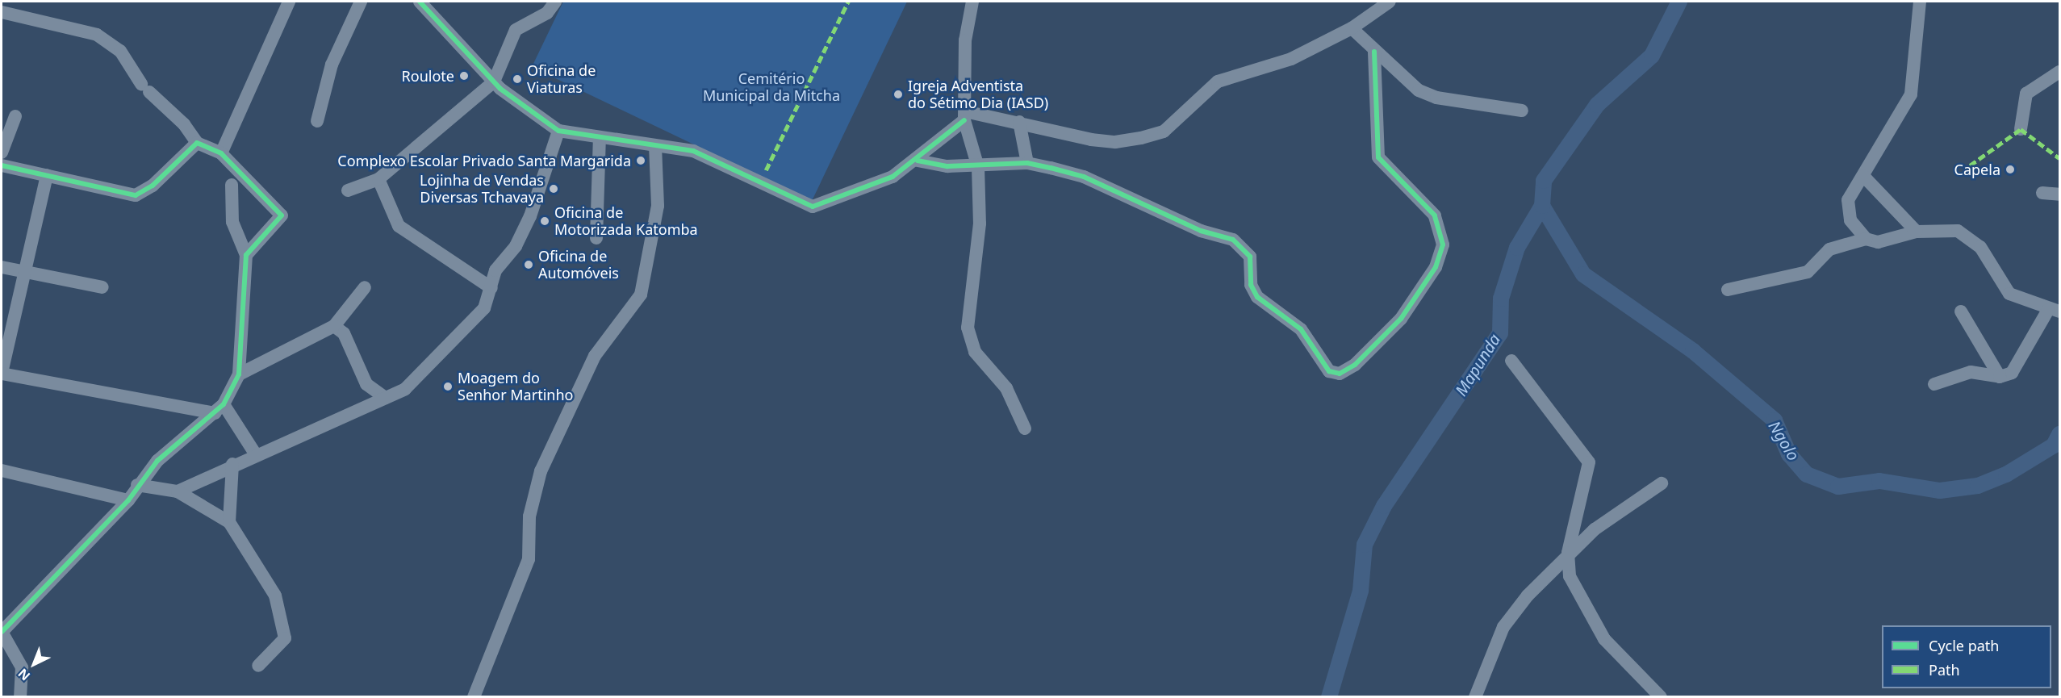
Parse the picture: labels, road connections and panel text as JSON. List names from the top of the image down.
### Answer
{
  "water": ["Mapunda", "Ngolo"],
  "parks": ["Cemitério Municipal da Mitcha"],
  "places": [
    "Roulote",
    "Oficina de Viaturas",
    "Igreja Adventista do Sétimo Dia (IASD)",
    "Complexo Escolar Privado Santa Margarida",
    "Capela",
    "Lojinha de Vendas Diversas Tchavaya",
    "Oficina de Motorizada Katomba",
    "Oficina de Automóveis",
    "Moagem do Senhor Martinho"
  ],
  "legend": ["Cycle path", "Path"],
  "north": "bottom left"
}
